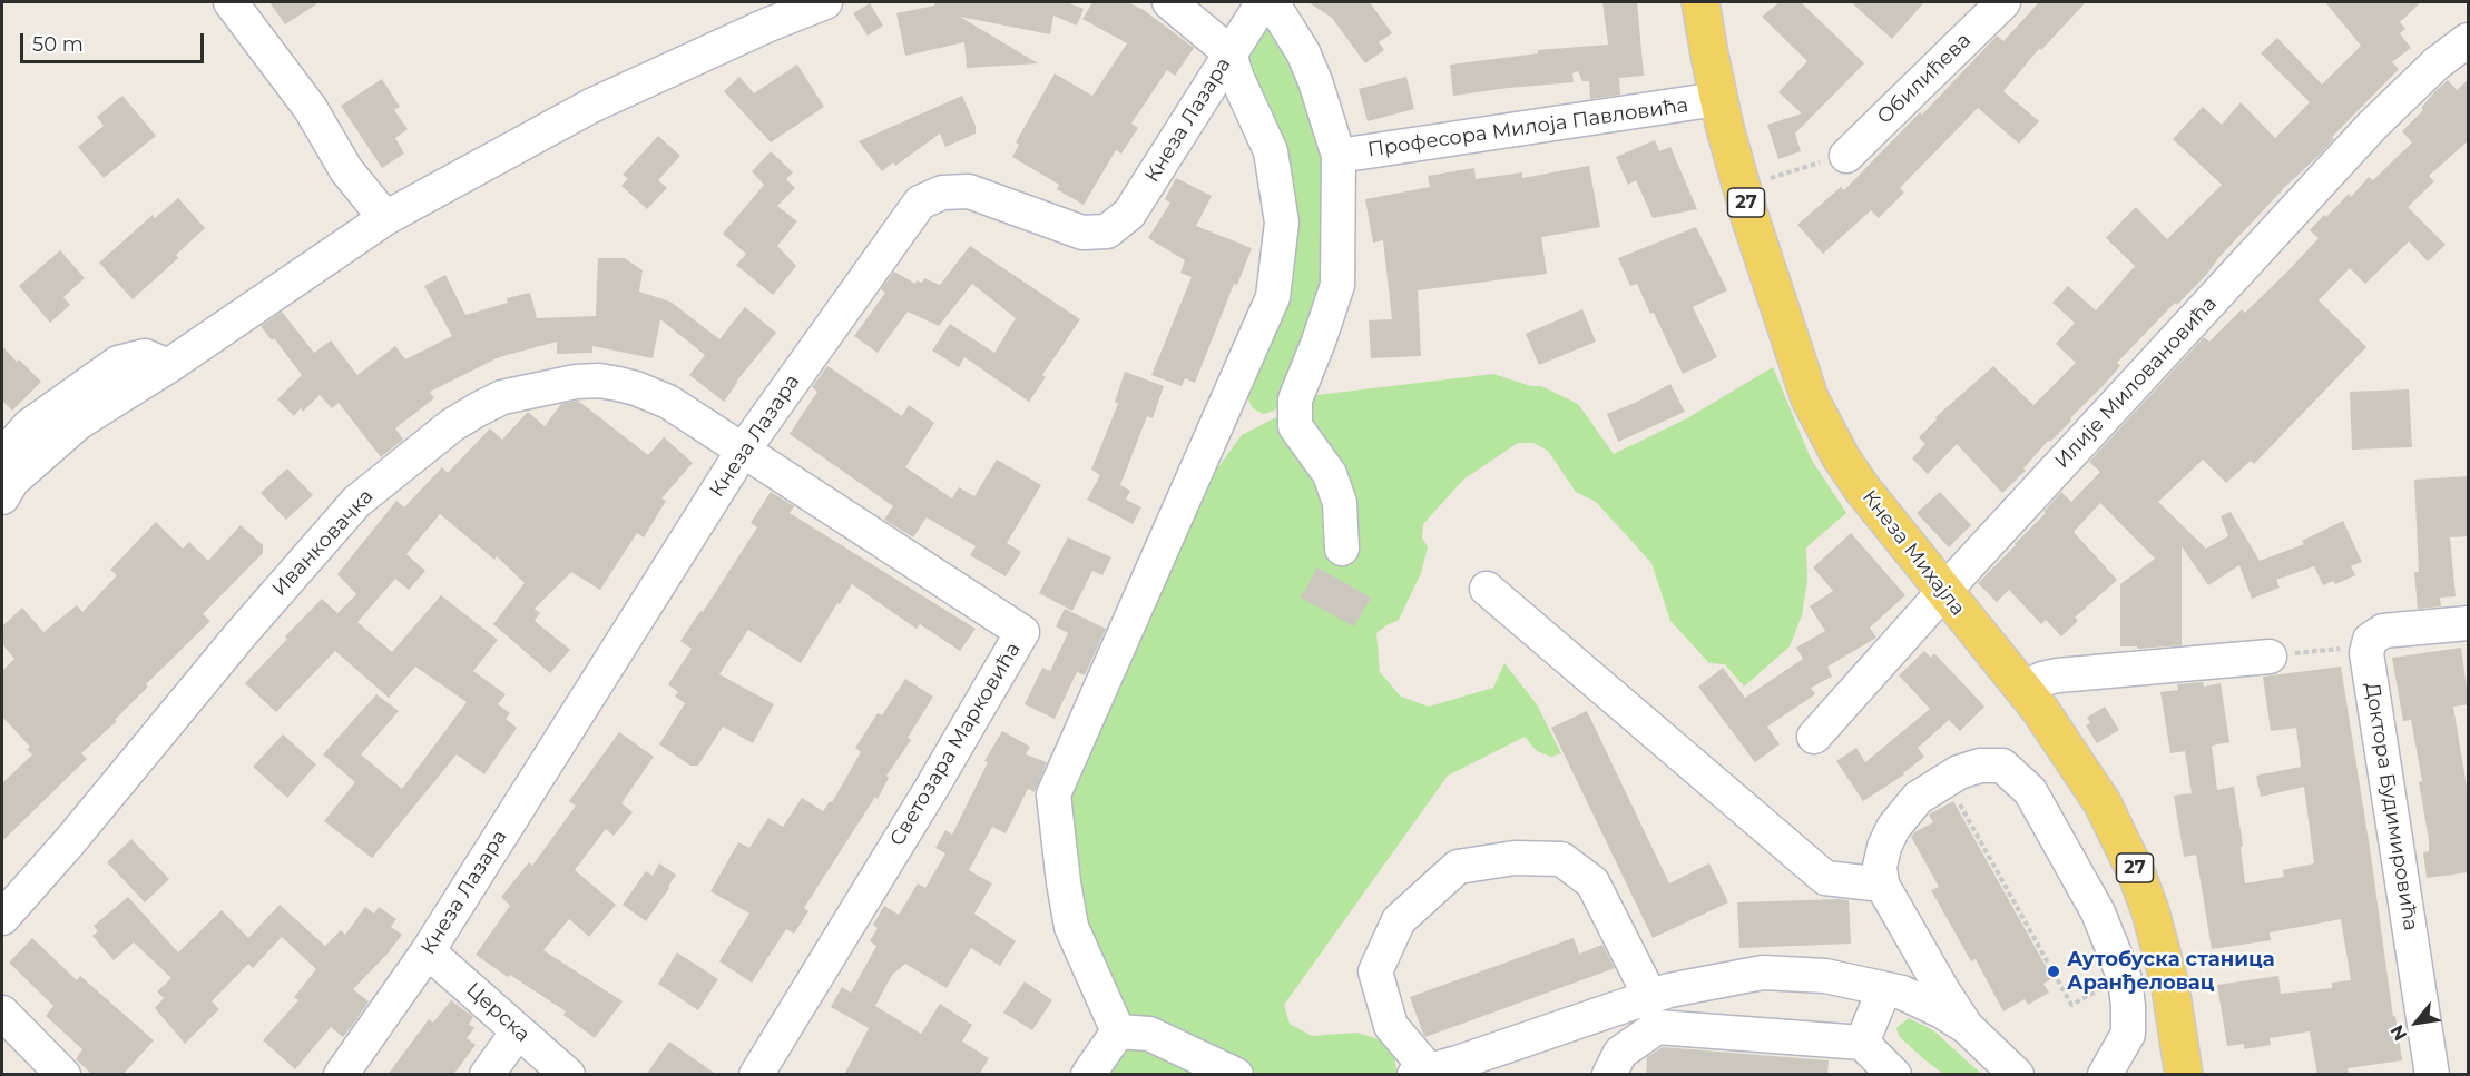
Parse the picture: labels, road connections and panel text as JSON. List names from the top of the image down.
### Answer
{
  "streets": {
    "main road": ["27", "Кнеза Михајла"],
    "street": [
      "Обилићева",
      "Кнеза Лазара",
      "Професора Милоја Павловића",
      "Илије Миловановића",
      "Иванковачка",
      "Светозара Марковића",
      "Доктора Будимировића",
      "Церска"
    ]
  },
  "crossings": [
    ["Кнеза Лазара", "Иванковачка"],
    ["Кнеза Лазара", "Светозара Марковића"],
    ["Кнеза Лазара", "Церска"],
    ["Професора Милоја Павловића", "Кнеза Михајла"],
    ["Илије Миловановића", "Кнеза Михајла"],
    ["Иванковачка", "Светозара Марковића"]
  ],
  "places": ["Аутобуска станица Аранђеловац"],
  "scale_bar": "50 m",
  "north": "bottom left"
}
